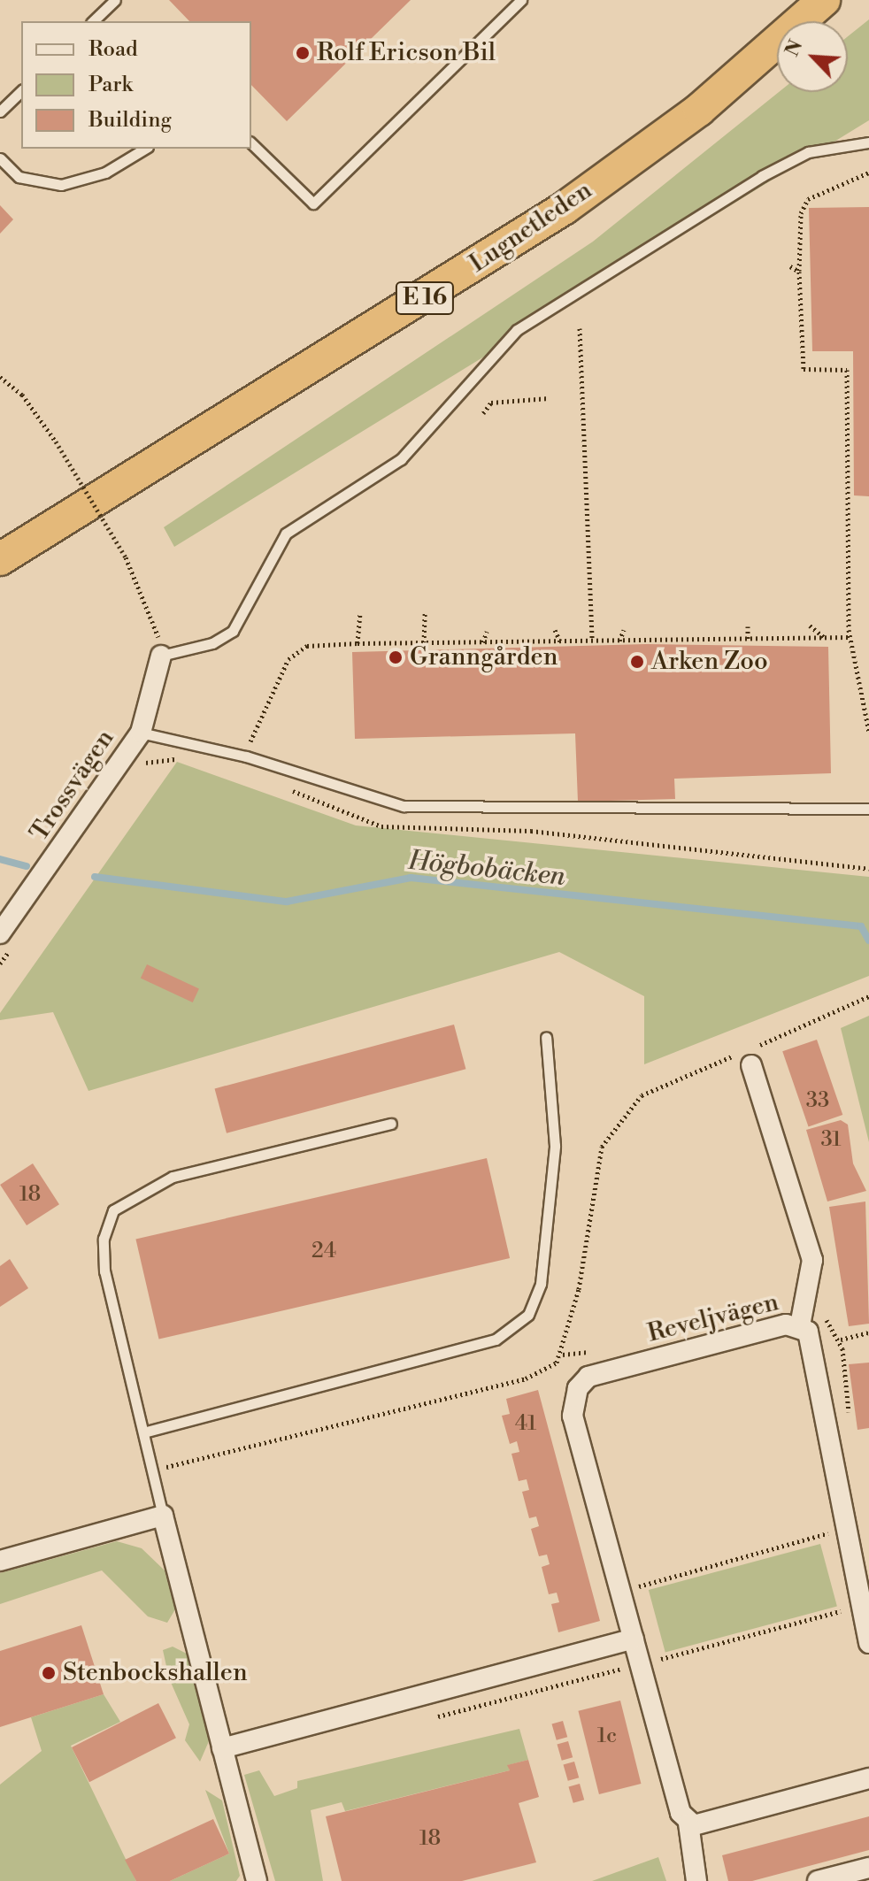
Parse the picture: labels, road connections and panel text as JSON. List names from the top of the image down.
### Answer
{
  "streets": {
    "highway": ["Lugnetleden", "E 16"],
    "street": ["Trossvägen", "Reveljvägen"]
  },
  "water": ["Högbobäcken"],
  "places": [
    "Rolf Ericson Bil",
    "Granngården",
    "Arken Zoo",
    "Stenbockshallen"
  ],
  "house_numbers": [
    "33",
    "31",
    "18",
    "24",
    "41",
    "1c",
    "18"
  ],
  "legend": ["Road", "Park", "Building"],
  "north": "top left"
}
